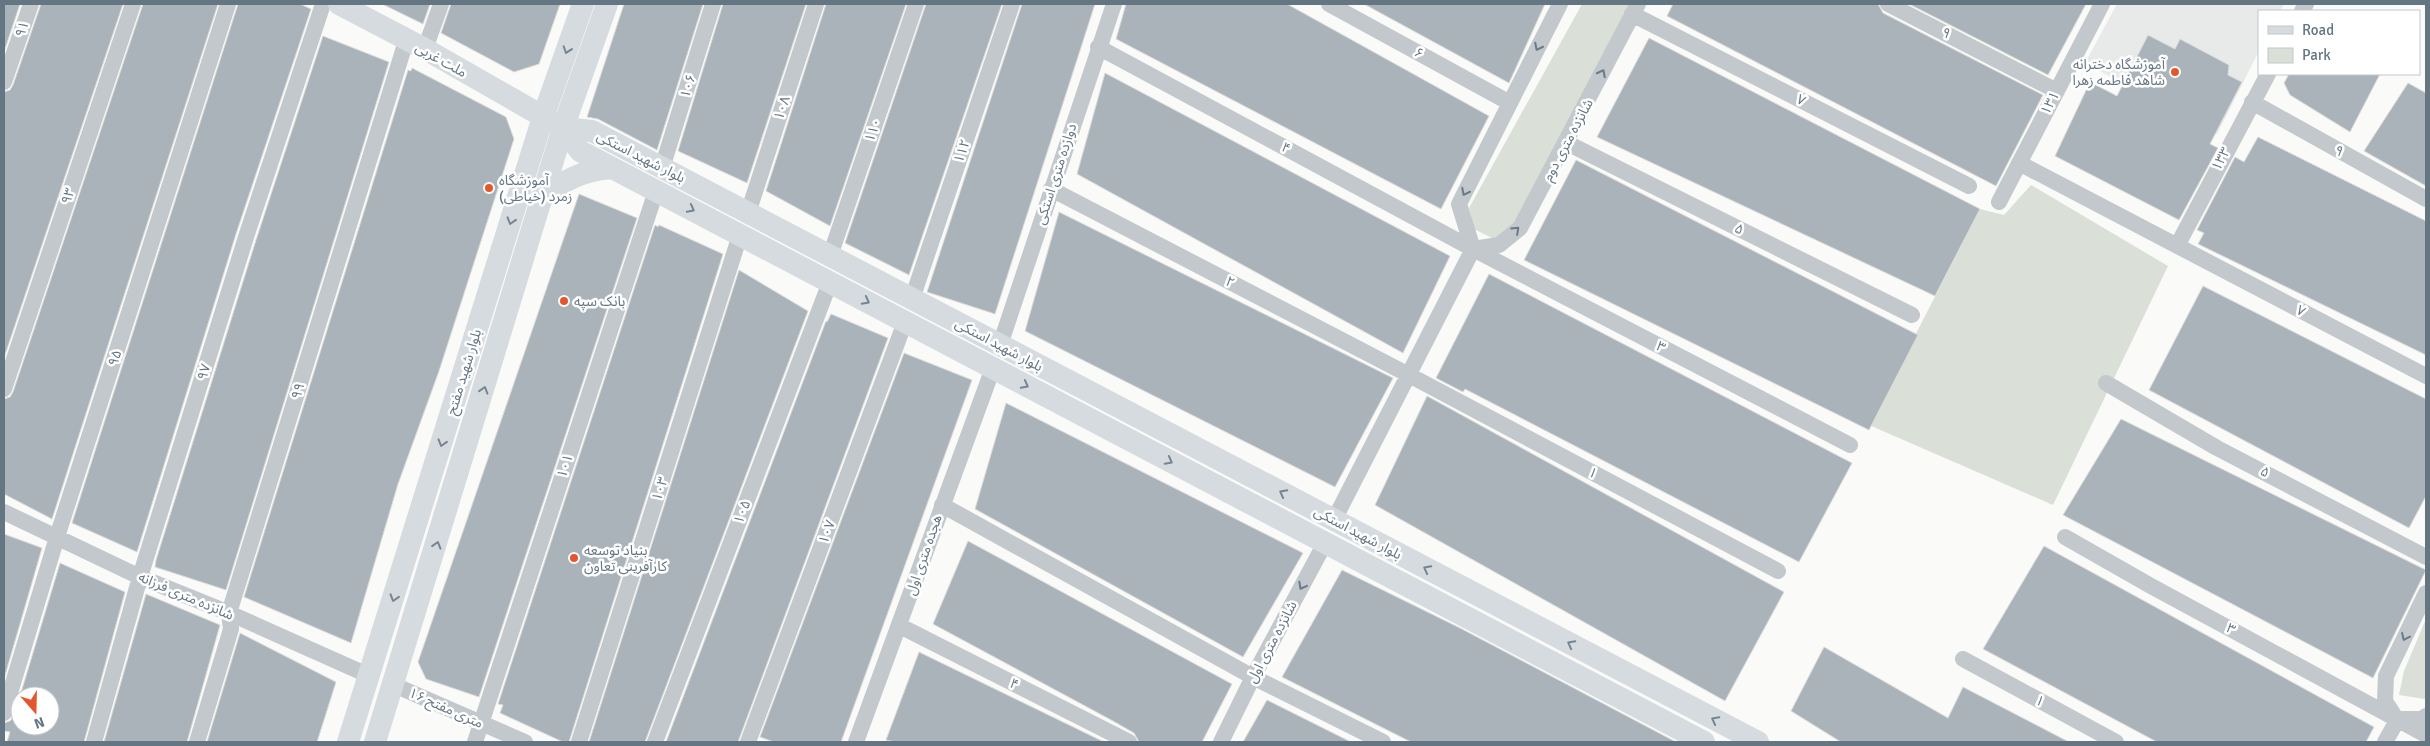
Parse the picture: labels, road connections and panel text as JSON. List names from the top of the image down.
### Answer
{
  "streets": {
    "main road": ["ملت غربی", "بلوار شهید استکی", "بلوار شهید مفتح"],
    "street": [
      "۹۱",
      "۹",
      "۶",
      "۱۰۶",
      "۷",
      "۱۳۱",
      "۱۰۸",
      "۱۱۰",
      "شانزده متری دوم",
      "۴",
      "۱۱۲",
      "۱۳۳",
      "دوازده متری استکی",
      "۹۳",
      "۵",
      "۲",
      "۳",
      "۹۵",
      "۹۷",
      "۹۹",
      "۱۰۱",
      "۱",
      "۱۰۳",
      "۱۰۵",
      "۱۰۷",
      "هجده متری اول",
      "شانزده متری فرزانه",
      "شانزده متری اول",
      "۱۶ متری مفتح"
    ]
  },
  "crossings": [
    ["۹", "۱۳۱"],
    ["۹", "۱۳۳"],
    ["ملت غربی", "بلوار شهید استکی"],
    ["ملت غربی", "بلوار شهید مفتح"],
    ["ملت غربی", "۹۹"],
    ["۱۰۶", "بلوار شهید استکی"],
    ["۷", "۱۳۱"],
    ["۷", "شانزده متری دوم"],
    ["۷", "۱۳۳"],
    ["۱۰۸", "بلوار شهید استکی"],
    ["۱۱۰", "بلوار شهید استکی"],
    ["شانزده متری دوم", "۴"],
    ["شانزده متری دوم", "۵"],
    ["شانزده متری دوم", "۳"],
    ["۴", "دوازده متری استکی"],
    ["۴", "۳"],
    ["۴", "هجده متری اول"],
    ["۱۱۲", "بلوار شهید استکی"],
    ["بلوار شهید استکی", "دوازده متری استکی"],
    ["بلوار شهید استکی", "بلوار شهید مفتح"],
    ["بلوار شهید استکی", "۱۰۱"],
    ["بلوار شهید استکی", "۱۰۳"],
    ["بلوار شهید استکی", "۱۰۵"],
    ["بلوار شهید استکی", "۱۰۷"],
    ["بلوار شهید استکی", "هجده متری اول"],
    ["بلوار شهید استکی", "شانزده متری اول"],
    ["دوازده متری استکی", "۲"],
    ["۲", "۱"],
    ["۹۵", "شانزده متری فرزانه"],
    ["۹۷", "شانزده متری فرزانه"],
    ["بلوار شهید مفتح", "شانزده متری فرزانه"],
    ["بلوار شهید مفتح", "۱۶ متری مفتح"],
    ["۹۹", "شانزده متری فرزانه"],
    ["۱۰۱", "۱۶ متری مفتح"]
  ],
  "one_way": ["شانزده متری اول"],
  "places": [
    "آموزشگاه دخترانه شاهد فاطمه زهرا",
    "آموزشگاه زمرد (خیاطی)",
    "بانک سپه",
    "بنیاد توسعه کارآفرینی تعاون"
  ],
  "legend": ["Road", "Park"],
  "north": "bottom"
}
